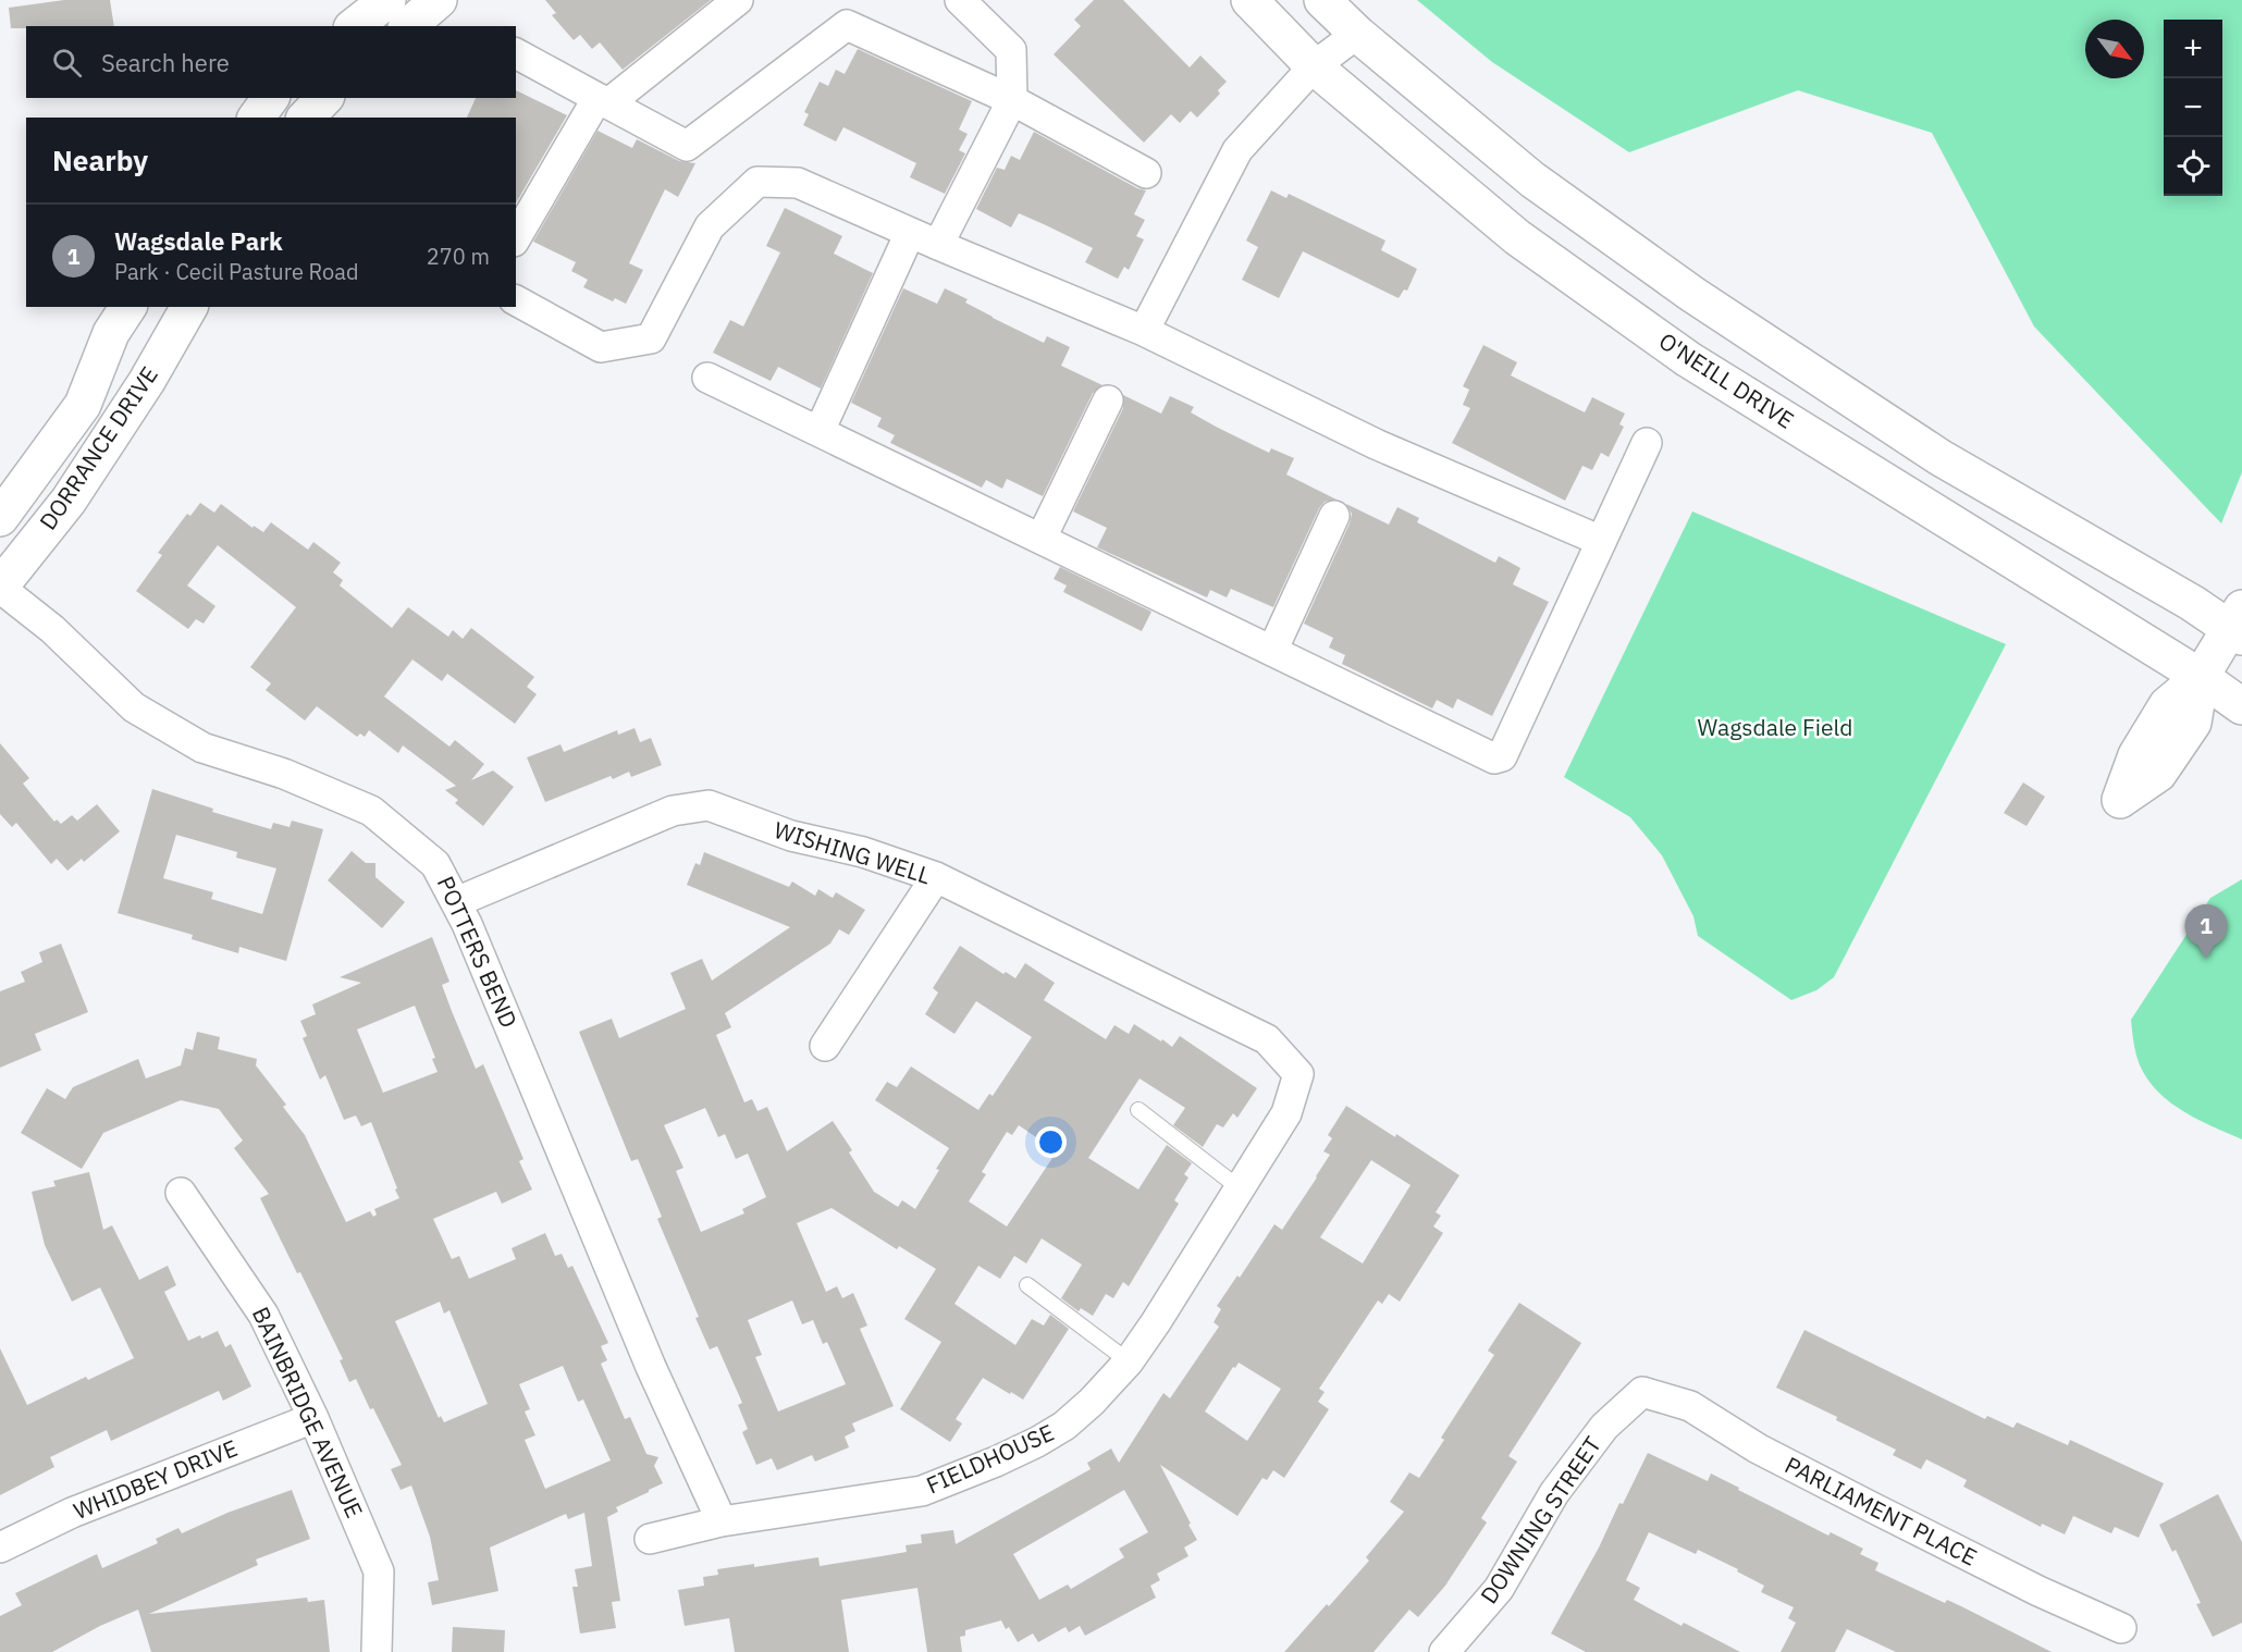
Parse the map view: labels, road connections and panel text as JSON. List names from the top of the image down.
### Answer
{
  "streets": {
    "main road": ["O'NEILL DRIVE", "DORRANCE DRIVE"],
    "street": [
      "WISHING WELL",
      "POTTERS BEND",
      "BAINBRIDGE AVENUE",
      "FIELDHOUSE",
      "WHIDBEY DRIVE",
      "PARLIAMENT PLACE",
      "DOWNING STREET"
    ]
  },
  "crossings": [
    ["DORRANCE DRIVE", "POTTERS BEND"],
    ["WISHING WELL", "POTTERS BEND"],
    ["WISHING WELL", "FIELDHOUSE"],
    ["POTTERS BEND", "FIELDHOUSE"],
    ["BAINBRIDGE AVENUE", "WHIDBEY DRIVE"],
    ["PARLIAMENT PLACE", "DOWNING STREET"]
  ],
  "parks": ["Wagsdale Field"],
  "north": "bottom right",
  "page": {
    "map_buttons": ["+", "−"],
    "search": "Search here",
    "heading": "Nearby",
    "list": [
      {
        "mark": "1",
        "name": "Wagsdale Park",
        "note": "Park · Cecil Pasture Road",
        "value": "270 m"
      }
    ],
    "pins": "1"
  }
}
